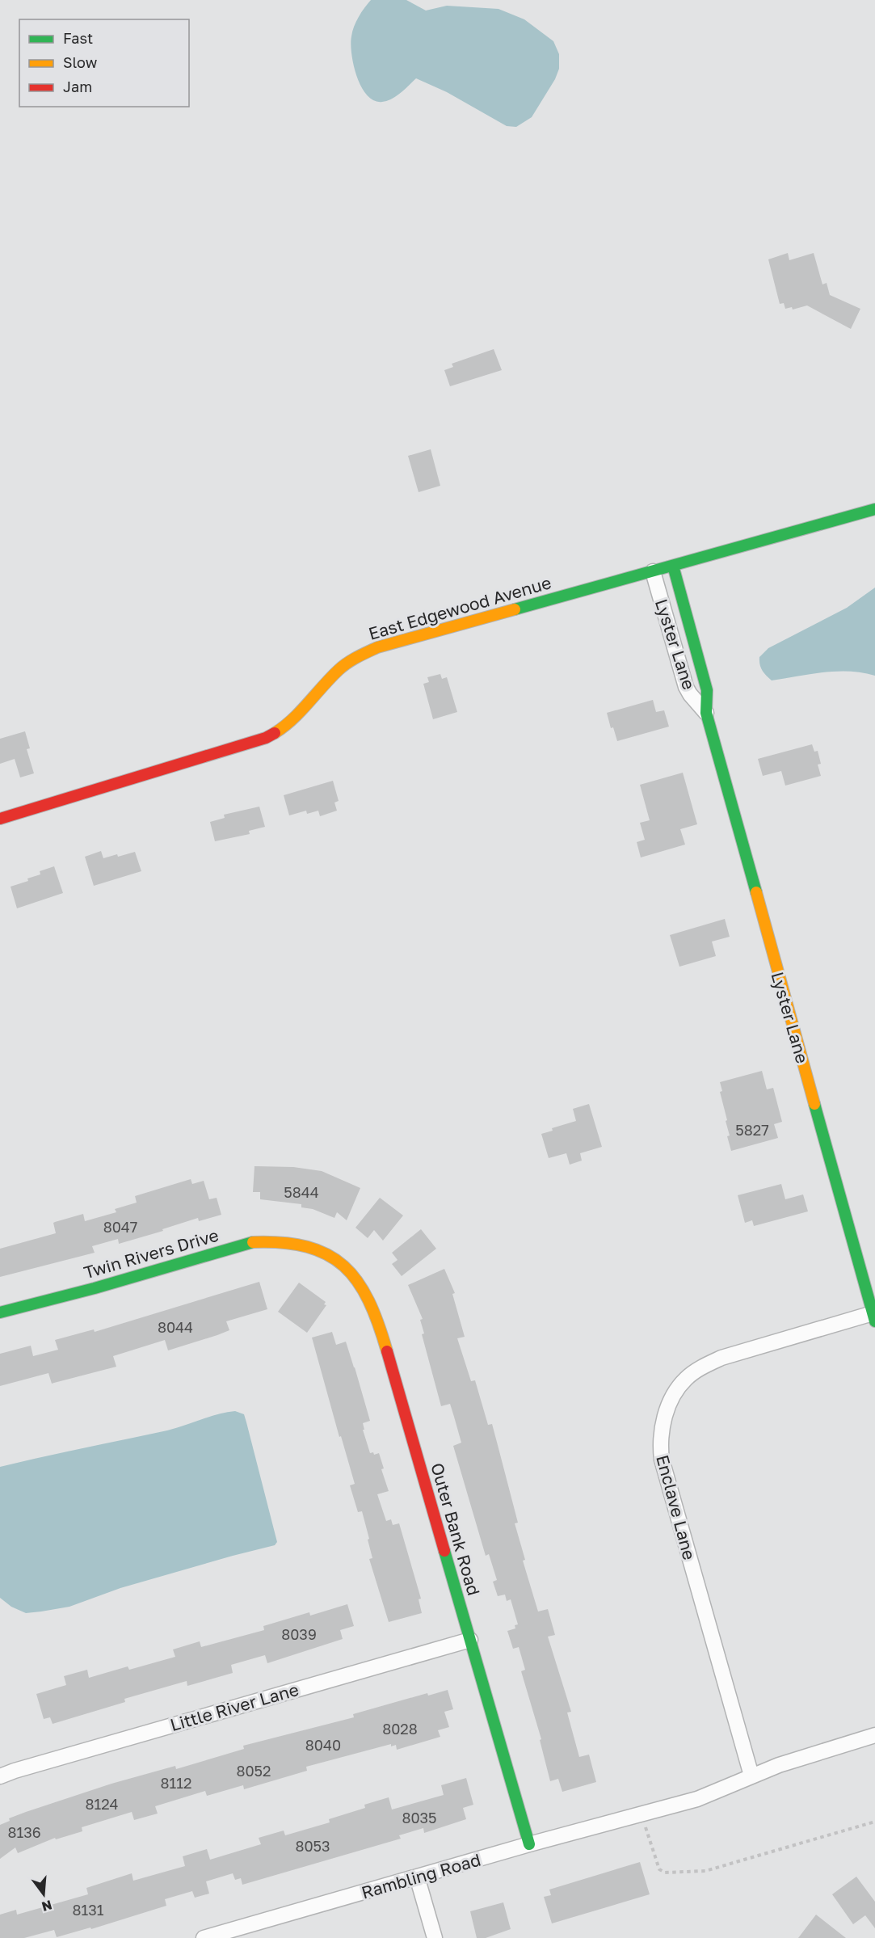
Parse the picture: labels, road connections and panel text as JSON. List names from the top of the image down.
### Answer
{
  "streets": {
    "street": [
      "East Edgewood Avenue",
      "Lyster Lane",
      "Twin Rivers Drive",
      "Enclave Lane",
      "Outer Bank Road",
      "Little River Lane",
      "Rambling Road"
    ]
  },
  "crossings": [
    ["East Edgewood Avenue", "Lyster Lane"],
    ["Lyster Lane", "Enclave Lane"],
    ["Twin Rivers Drive", "Outer Bank Road"],
    ["Enclave Lane", "Rambling Road"],
    ["Outer Bank Road", "Little River Lane"],
    ["Outer Bank Road", "Rambling Road"]
  ],
  "house_numbers": [
    "5827",
    "5844",
    "8047",
    "8044",
    "8039",
    "8028",
    "8040",
    "8052",
    "8112",
    "8124",
    "8035",
    "8136",
    "8053",
    "8131"
  ],
  "legend": ["Fast", "Slow", "Jam"],
  "north": "bottom"
}
